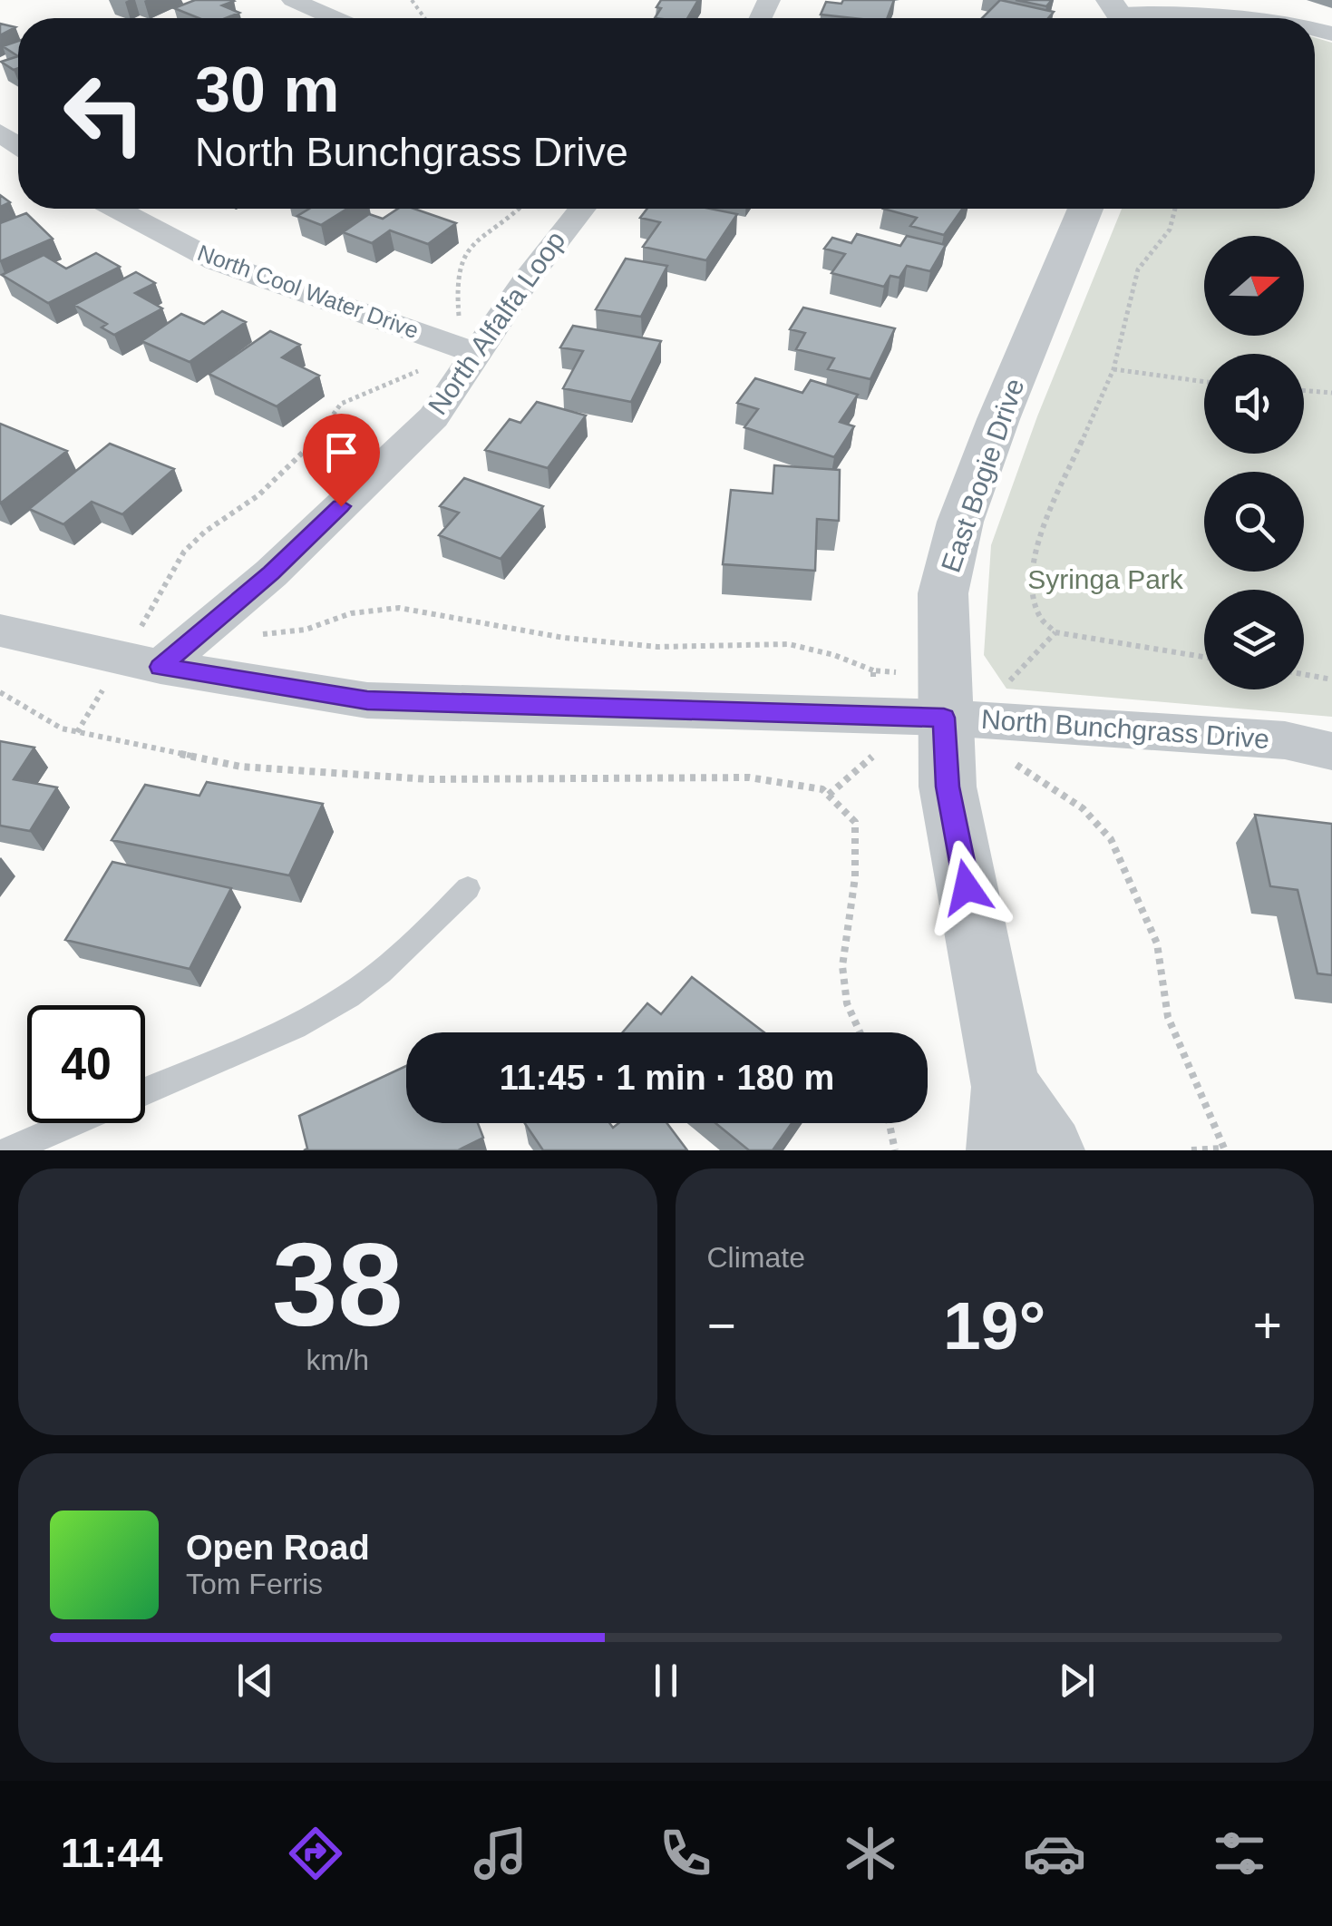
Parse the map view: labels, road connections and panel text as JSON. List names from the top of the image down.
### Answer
{
  "streets": {
    "street": [
      "North Cool Water Drive",
      "North Alfalfa Loop",
      "East Bogie Drive",
      "North Bunchgrass Drive"
    ]
  },
  "crossings": [
    ["North Cool Water Drive", "North Alfalfa Loop"],
    ["North Alfalfa Loop", "North Bunchgrass Drive"],
    ["East Bogie Drive", "North Bunchgrass Drive"]
  ],
  "parks": ["Syringa Park"],
  "north": "right",
  "page": {
    "turn": ["30 m", "North Bunchgrass Drive"],
    "limit": "40",
    "trip": "11:45 · 1 min · 180 m",
    "tile": [
      ["38", "km/h"],
      "Climate"
    ],
    "heat": ["−", "19°", "+"],
    "song": ["Open Road", "Tom Ferris"],
    "tabs": "11:44"
  }
}
